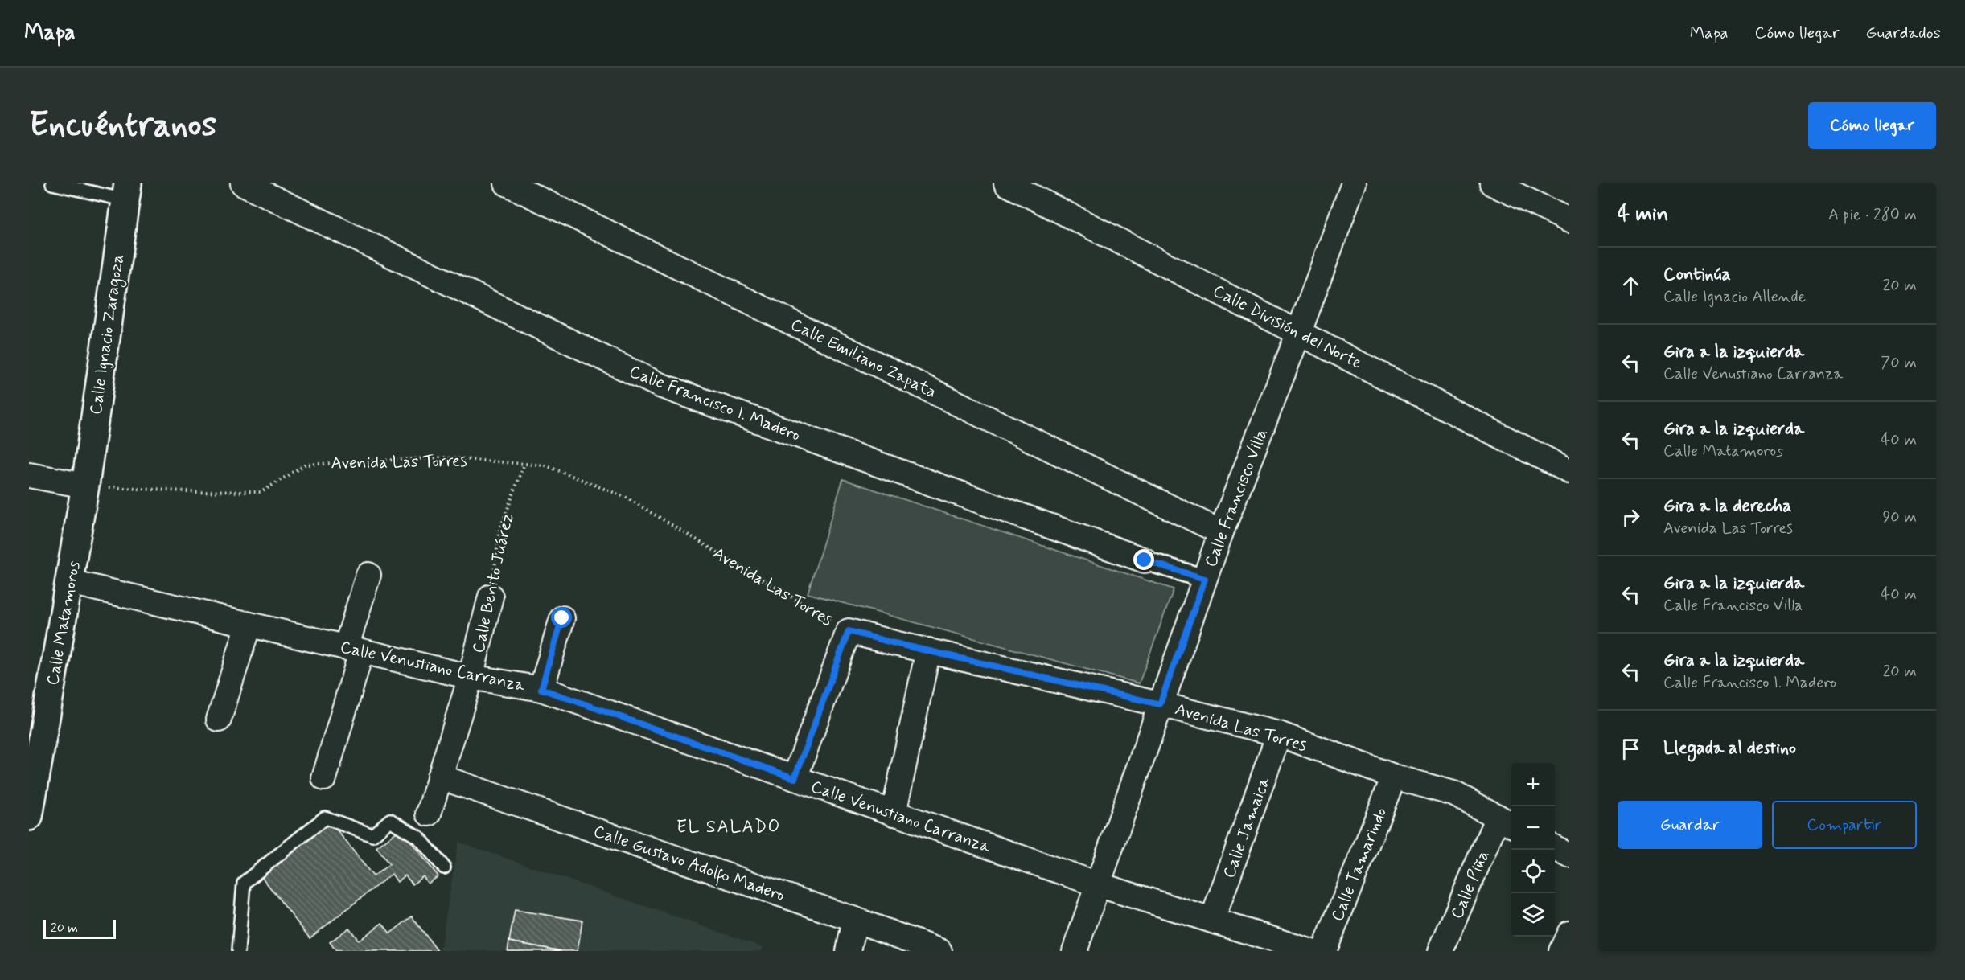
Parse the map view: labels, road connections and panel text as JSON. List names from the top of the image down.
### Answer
{
  "streets": {
    "street": [
      "Calle División del Norte",
      "Calle Ignacio Zaragoza",
      "Calle Emiliano Zapata",
      "Calle Francisco I. Madero",
      "Avenida Las Torres",
      "Calle Francisco Villa",
      "Calle Benito Juárez",
      "Calle Matamoros",
      "Calle Venustiano Carranza",
      "Calle Jamaica",
      "Calle Gustavo Adolfo Madero",
      "Calle Tamarindo",
      "Calle Piña"
    ]
  },
  "crossings": [
    ["Calle División del Norte", "Calle Francisco Villa"],
    ["Calle Ignacio Zaragoza", "Avenida Las Torres"],
    ["Calle Ignacio Zaragoza", "Calle Matamoros"],
    ["Calle Emiliano Zapata", "Calle Francisco Villa"],
    ["Calle Francisco I. Madero", "Calle Francisco Villa"],
    ["Avenida Las Torres", "Calle Francisco Villa"],
    ["Avenida Las Torres", "Calle Benito Juárez"],
    ["Avenida Las Torres", "Calle Matamoros"],
    ["Avenida Las Torres", "Calle Jamaica"],
    ["Avenida Las Torres", "Calle Tamarindo"],
    ["Avenida Las Torres", "Calle Piña"],
    ["Calle Francisco Villa", "Calle Venustiano Carranza"],
    ["Calle Benito Juárez", "Calle Venustiano Carranza"],
    ["Calle Benito Juárez", "Calle Gustavo Adolfo Madero"],
    ["Calle Matamoros", "Calle Venustiano Carranza"],
    ["Calle Venustiano Carranza", "Calle Jamaica"]
  ],
  "districts": ["EL SALADO"],
  "scale_bar": "20 m",
  "page": {
    "header": "Mapa",
    "nav": ["Mapa", "Cómo llegar", "Guardados"],
    "buttons": [
      "Cómo llegar",
      ["Guardar", "Compartir"]
    ],
    "title": "Encuéntranos",
    "heading": ["4 min", "A pie · 280 m"],
    "list": [
      ["Continúa", "Calle Ignacio Allende", "20 m"],
      ["Gira a la izquierda", "Calle Venustiano Carranza", "70 m"],
      ["Gira a la izquierda", "Calle Matamoros", "40 m"],
      ["Gira a la derecha", "Avenida Las Torres", "90 m"],
      ["Gira a la izquierda", "Calle Francisco Villa", "40 m"],
      ["Gira a la izquierda", "Calle Francisco I. Madero", "20 m"],
      "Llegada al destino"
    ],
    "map_buttons": ["+", "−"],
    "scale": "20 m"
  }
}
